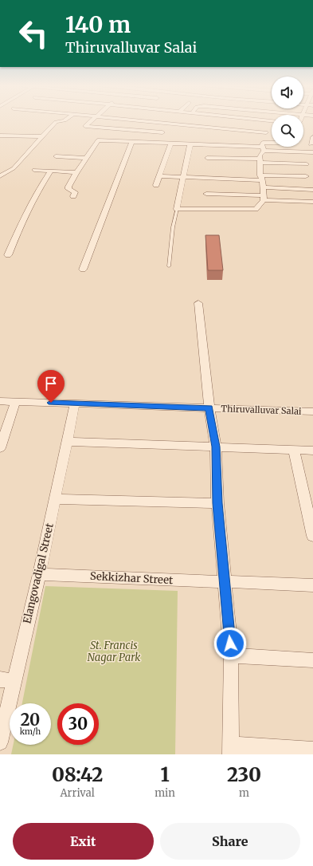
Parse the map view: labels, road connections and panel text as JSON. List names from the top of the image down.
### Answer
{
  "streets": {
    "street": ["Thiruvalluvar Salai", "Elangovadigal Street", "Sekkizhar Street"]
  },
  "crossings": [
    ["Thiruvalluvar Salai", "Elangovadigal Street"],
    ["Elangovadigal Street", "Sekkizhar Street"]
  ],
  "parks": ["St. Francis Nagar Park"],
  "page": {
    "turn": ["140 m", "Thiruvalluvar Salai"],
    "speed": "20 km/h",
    "limit": "30",
    "eta": [
      "08:42",
      "Arrival",
      "1",
      "min",
      "230",
      "m"
    ],
    "buttons": ["Exit", "Share"]
  }
}
